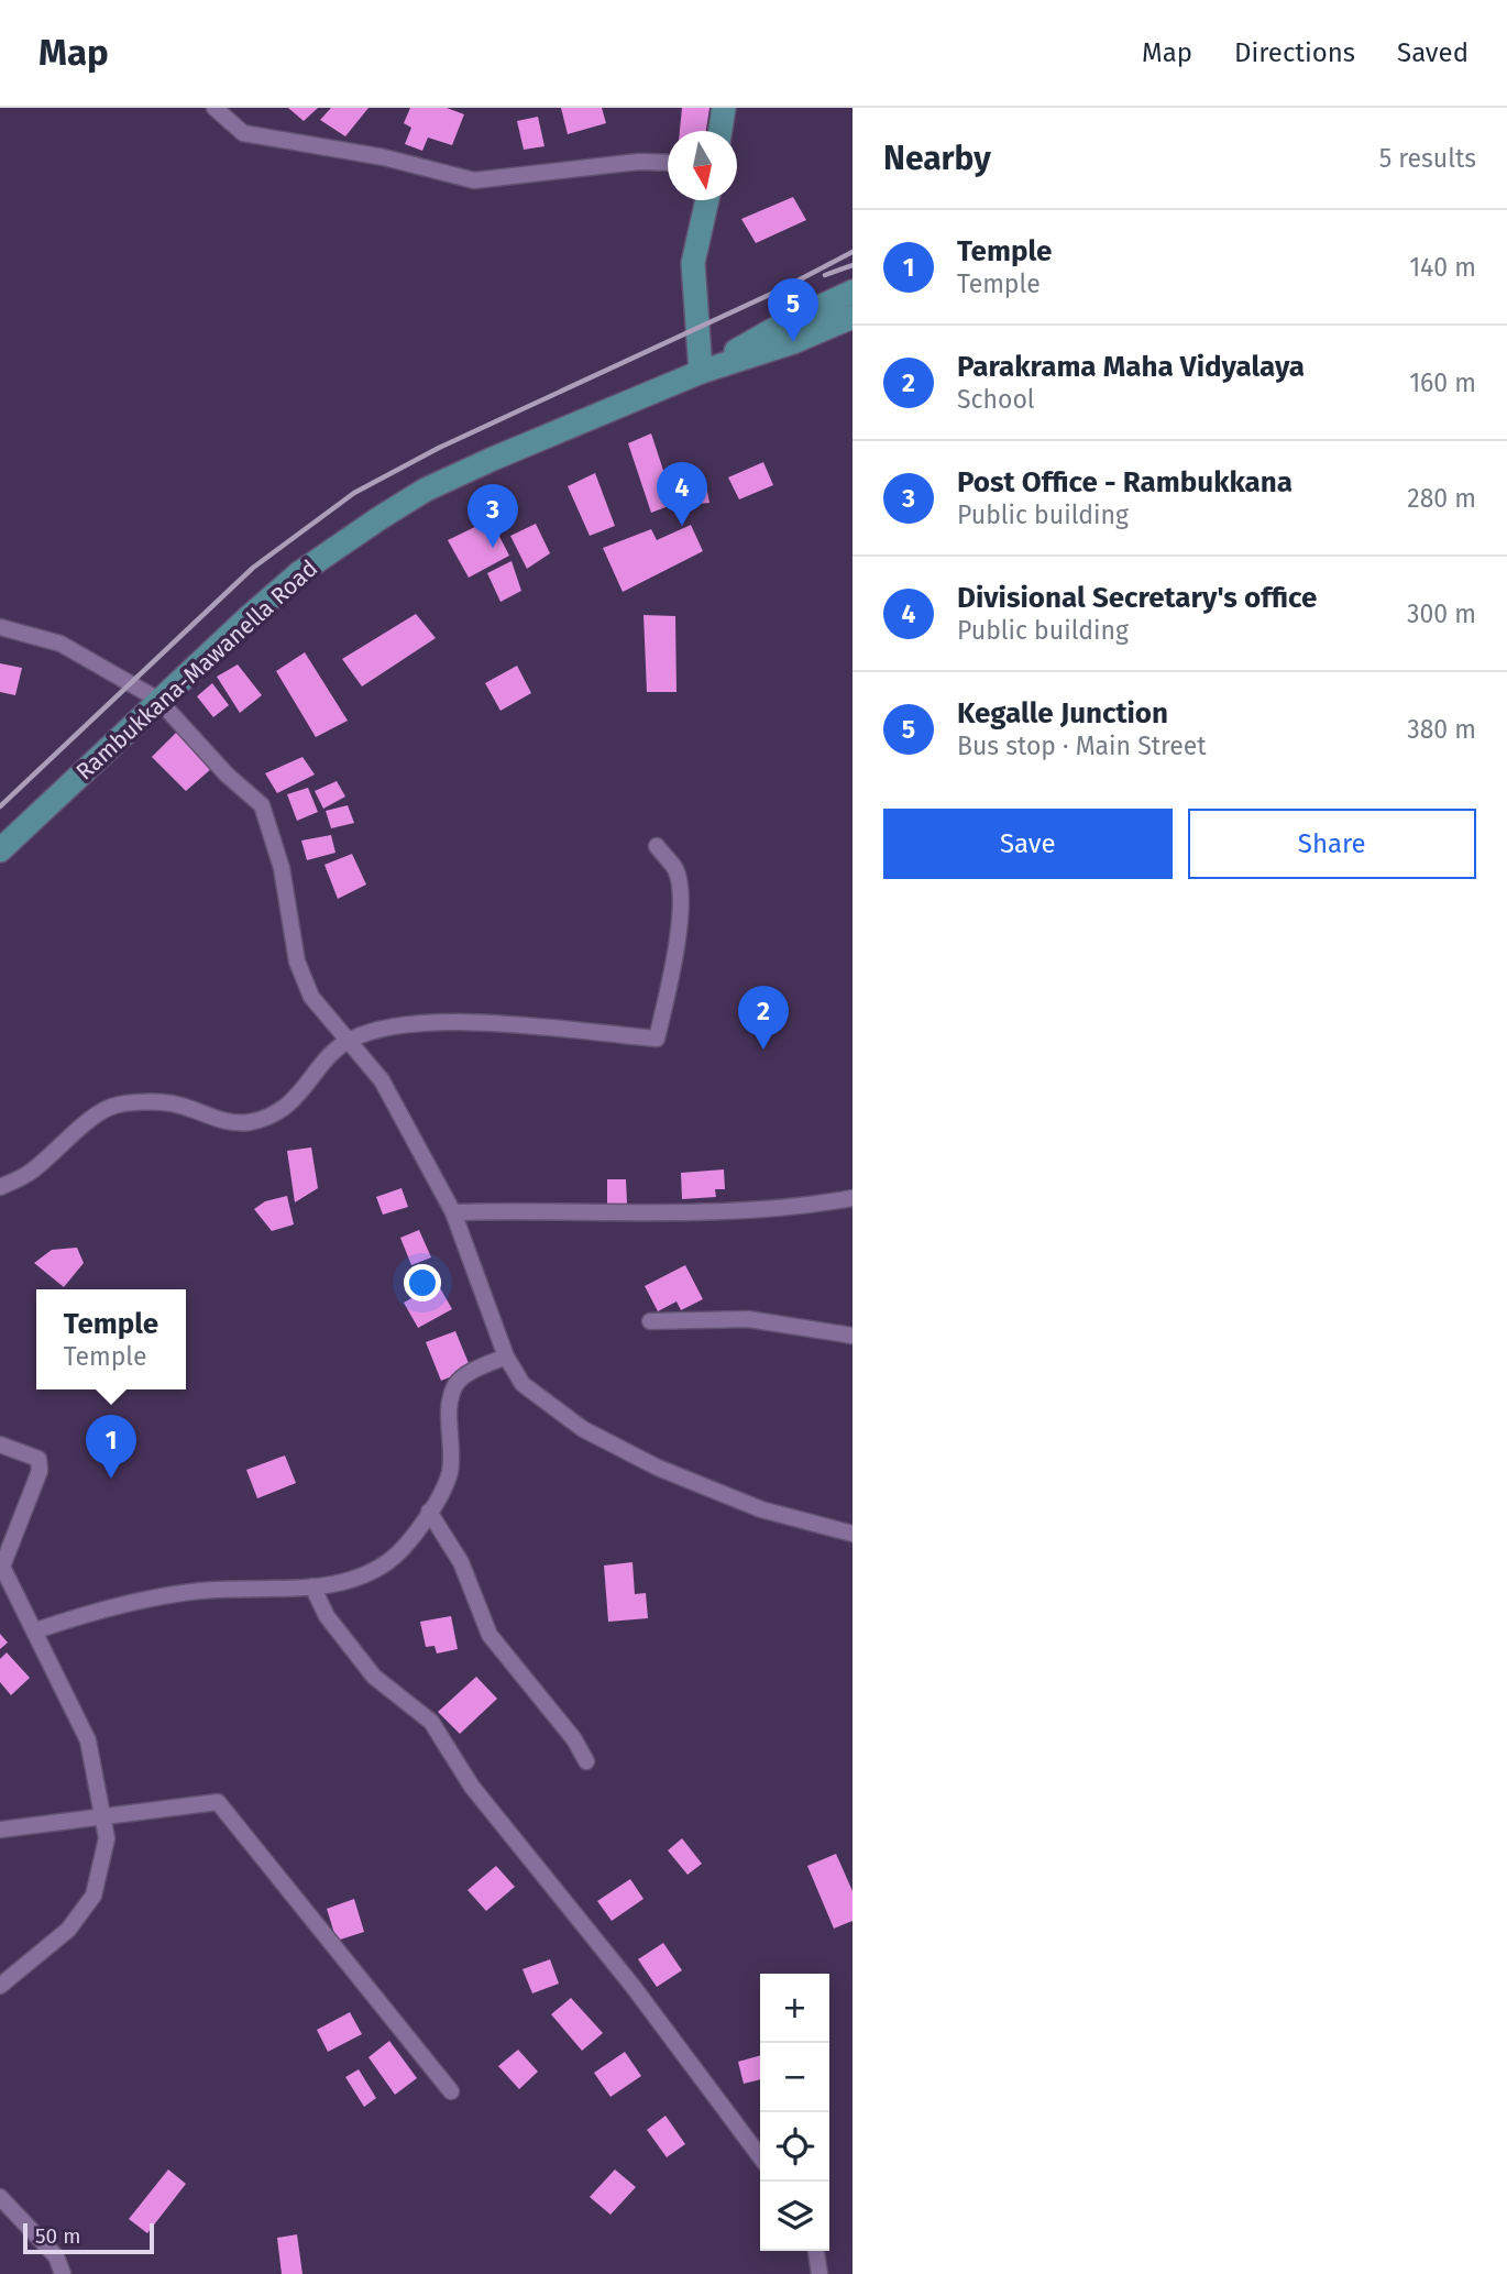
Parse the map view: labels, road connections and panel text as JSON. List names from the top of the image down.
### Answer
{
  "streets": {
    "main road": ["Rambukkana-Mawanella Road"]
  },
  "scale_bar": "50 m",
  "north": "bottom",
  "page": {
    "header": "Map",
    "nav": ["Map", "Directions", "Saved"],
    "heading": ["Nearby", "5 results"],
    "list": [
      {
        "mark": "1",
        "name": "Temple",
        "note": "Temple",
        "value": "140 m"
      },
      {
        "mark": "2",
        "name": "Parakrama Maha Vidyalaya",
        "note": "School",
        "value": "160 m"
      },
      {
        "mark": "3",
        "name": "Post Office - Rambukkana",
        "note": "Public building",
        "value": "280 m"
      },
      {
        "mark": "4",
        "name": "Divisional Secretary's office",
        "note": "Public building",
        "value": "300 m"
      },
      {
        "mark": "5",
        "name": "Kegalle Junction",
        "note": "Bus stop · Main Street",
        "value": "380 m"
      }
    ],
    "pins": [
      "5",
      "4",
      "3",
      "2",
      "1"
    ],
    "buttons": ["Save", "Share"],
    "popup": ["Temple", "Temple"],
    "map_buttons": ["+", "−"],
    "scale": "50 m"
  }
}
